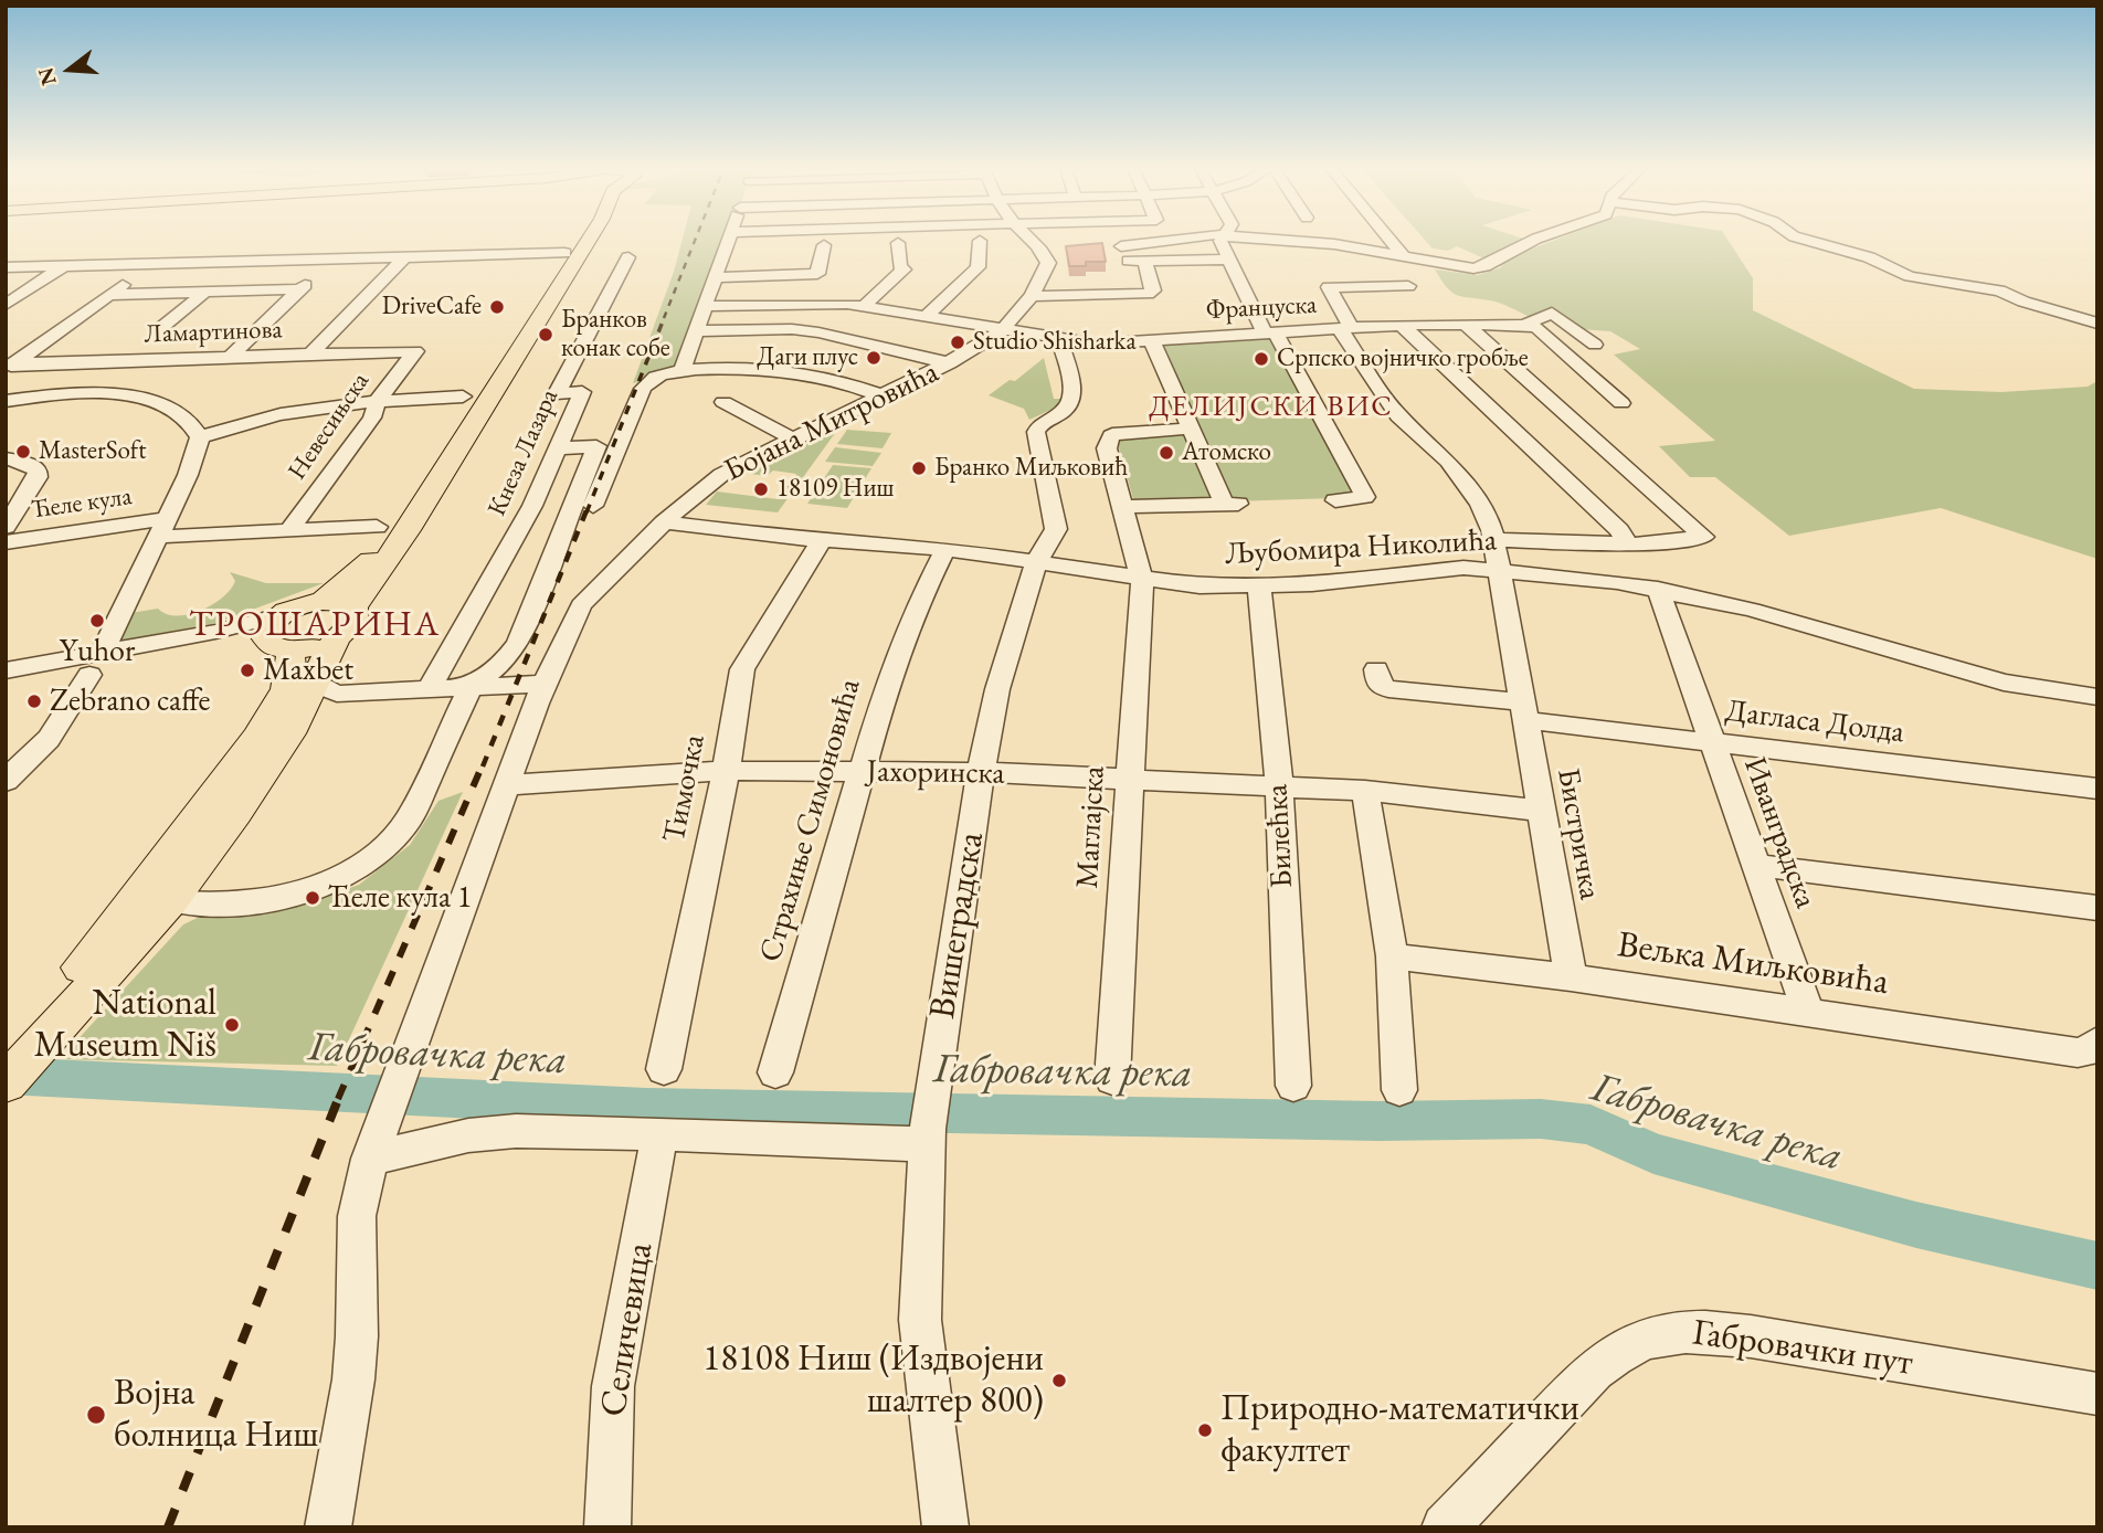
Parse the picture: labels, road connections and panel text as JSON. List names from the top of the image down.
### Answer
{
  "streets": {
    "street": [
      "Француска",
      "Ламартинова",
      "Бојана Митровића",
      "Невесињска",
      "Кнеза Лазара",
      "Ћеле кула",
      "Љубомира Николића",
      "Дагласа Долда",
      "Јахоринска",
      "Тимочка",
      "Страхиње Симоновића",
      "Маглајска",
      "Иванградска",
      "Бистричка",
      "Билећка",
      "Вишеградска",
      "Вељка Миљковића",
      "Селичевица",
      "Габровачки пут"
    ]
  },
  "crossings": [
    ["Француска", "Бојана Митровића"],
    ["Француска", "Бистричка"],
    ["Француска", "Вишеградска"],
    ["Ламартинова", "Невесињска"],
    ["Бојана Митровића", "Љубомира Николића"],
    ["Бојана Митровића", "Јахоринска"],
    ["Невесињска", "Ћеле кула"],
    ["Љубомира Николића", "Тимочка"],
    ["Љубомира Николића", "Страхиње Симоновића"],
    ["Љубомира Николића", "Маглајска"],
    ["Љубомира Николића", "Иванградска"],
    ["Љубомира Николића", "Бистричка"],
    ["Љубомира Николића", "Билећка"],
    ["Љубомира Николића", "Вишеградска"],
    ["Дагласа Долда", "Иванградска"],
    ["Дагласа Долда", "Бистричка"],
    ["Јахоринска", "Тимочка"],
    ["Јахоринска", "Страхиње Симоновића"],
    ["Јахоринска", "Маглајска"],
    ["Јахоринска", "Бистричка"],
    ["Јахоринска", "Билећка"],
    ["Јахоринска", "Вишеградска"],
    ["Иванградска", "Вељка Миљковића"],
    ["Бистричка", "Вељка Миљковића"]
  ],
  "districts": ["ДЕЛИЈСКИ ВИС", "ТРОШАРИНА"],
  "water": ["Габровачка река"],
  "places": [
    "DriveCafe",
    "Бранков конак собе",
    "Studio Shisharka",
    "Даги плус",
    "Српско војничко гробље",
    "MasterSoft",
    "Атомско",
    "Бранко Миљковић",
    "18109 Ниш",
    "Yuhor",
    "Maxbet",
    "Zebrano caffe",
    "Ћеле кула 1",
    "National Museum Niš",
    "18108 Ниш (Издвојени шалтер 800)",
    "Војна болница Ниш",
    "Природно-математички факултет"
  ],
  "north": "left"
}
